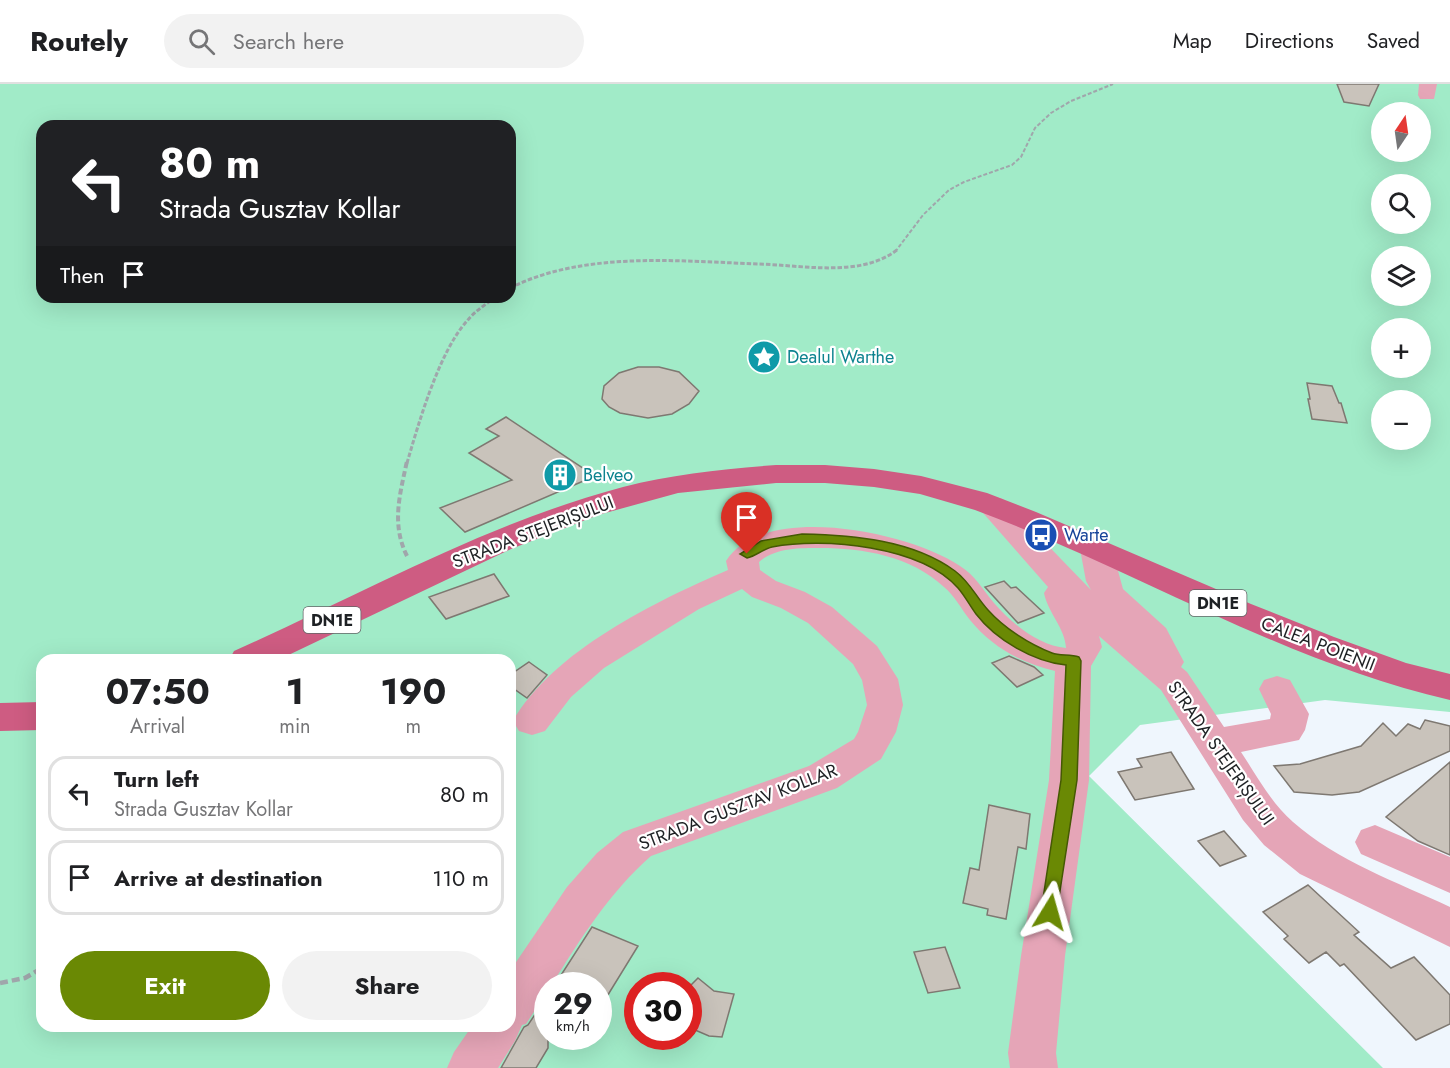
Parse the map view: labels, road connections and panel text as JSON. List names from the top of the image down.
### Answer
{
  "streets": {
    "main road": ["STRADA STEJERIȘULUI", "DN1E", "CALEA POIENII"],
    "street": ["STRADA GUSZTAV KOLLAR"]
  },
  "crossings": [
    ["STRADA STEJERIȘULUI", "CALEA POIENII"]
  ],
  "places": {
    "place": ["Dealul Warthe"],
    "building": ["Belveo"],
    "bus stop": ["Warte"]
  },
  "north": "top",
  "page": {
    "header": "Routely",
    "search": "Search here",
    "nav": ["Map", "Directions", "Saved"],
    "map_buttons": ["+", "−"],
    "turn": ["80 m", "Strada Gusztav Kollar"],
    "then": "Then",
    "eta": [
      "07:50",
      "Arrival",
      "1",
      "min",
      "190",
      "m"
    ],
    "list": [
      {
        "name": "Turn left",
        "note": "Strada Gusztav Kollar",
        "value": "80 m"
      },
      {
        "name": "Arrive at destination",
        "value": "110 m"
      }
    ],
    "buttons": ["Exit", "Share"],
    "speed": "29 km/h",
    "limit": "30"
  }
}
